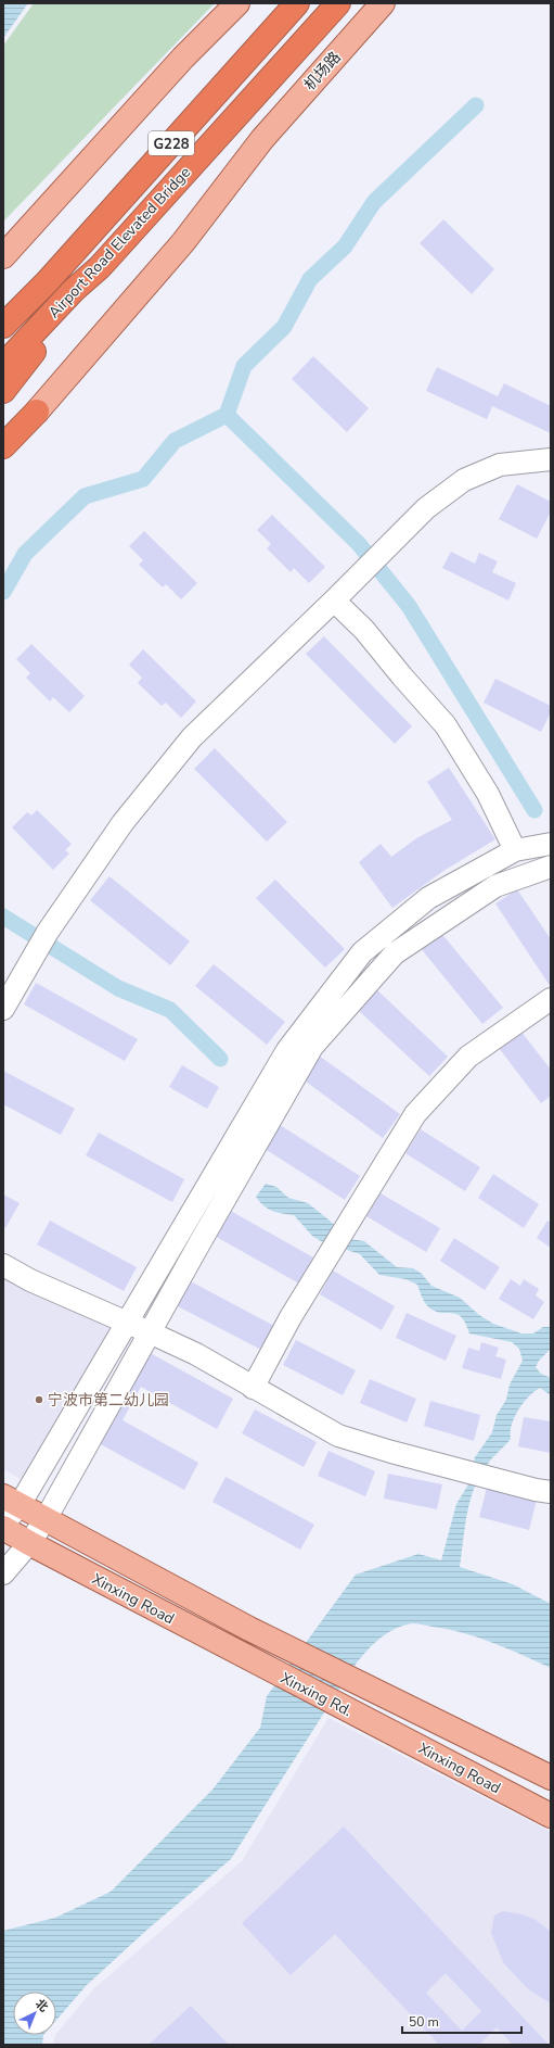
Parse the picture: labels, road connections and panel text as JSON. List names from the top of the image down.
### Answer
{
  "streets": {
    "highway": ["G228", "Airport Road Elevated Bridge"],
    "main road": ["机场路", "Xinxing Road", "Xinxing Rd."]
  },
  "crossings": [
    ["Xinxing Road", "Xinxing Rd."]
  ],
  "places": ["宁波市第二幼儿园"],
  "scale_bar": "50 m",
  "north": "top right"
}
